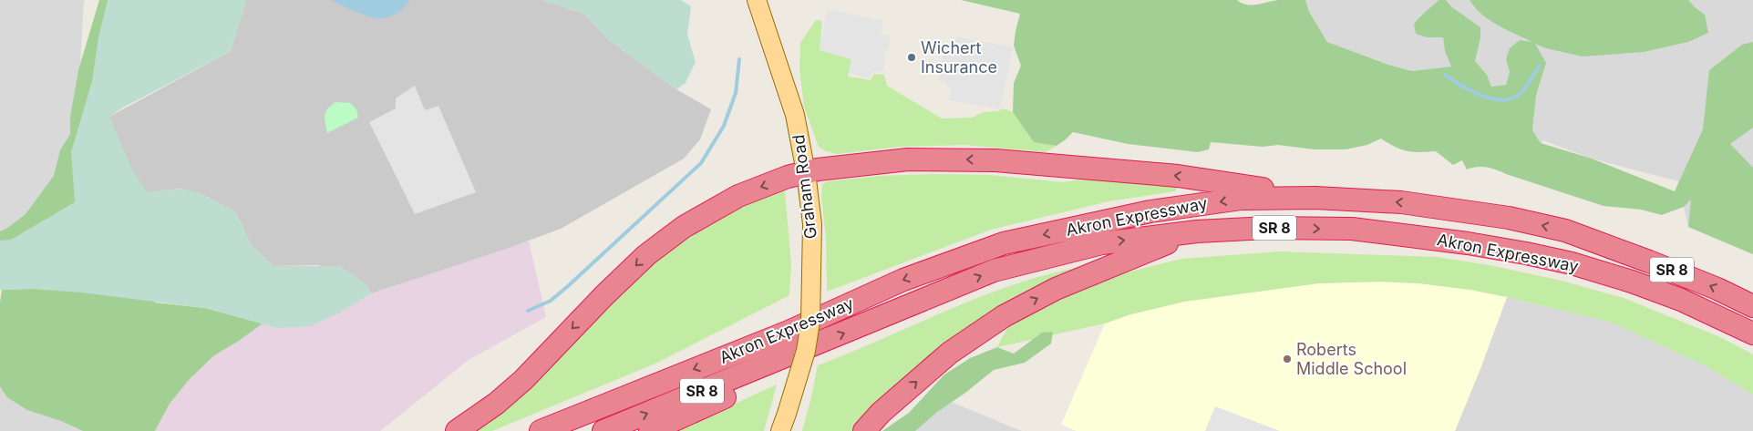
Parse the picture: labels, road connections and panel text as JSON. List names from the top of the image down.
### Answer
{
  "streets": {
    "highway": ["Akron Expressway", "SR 8"],
    "main road": ["Graham Road"]
  },
  "places": ["Wichert Insurance", "Roberts Middle School"]
}
